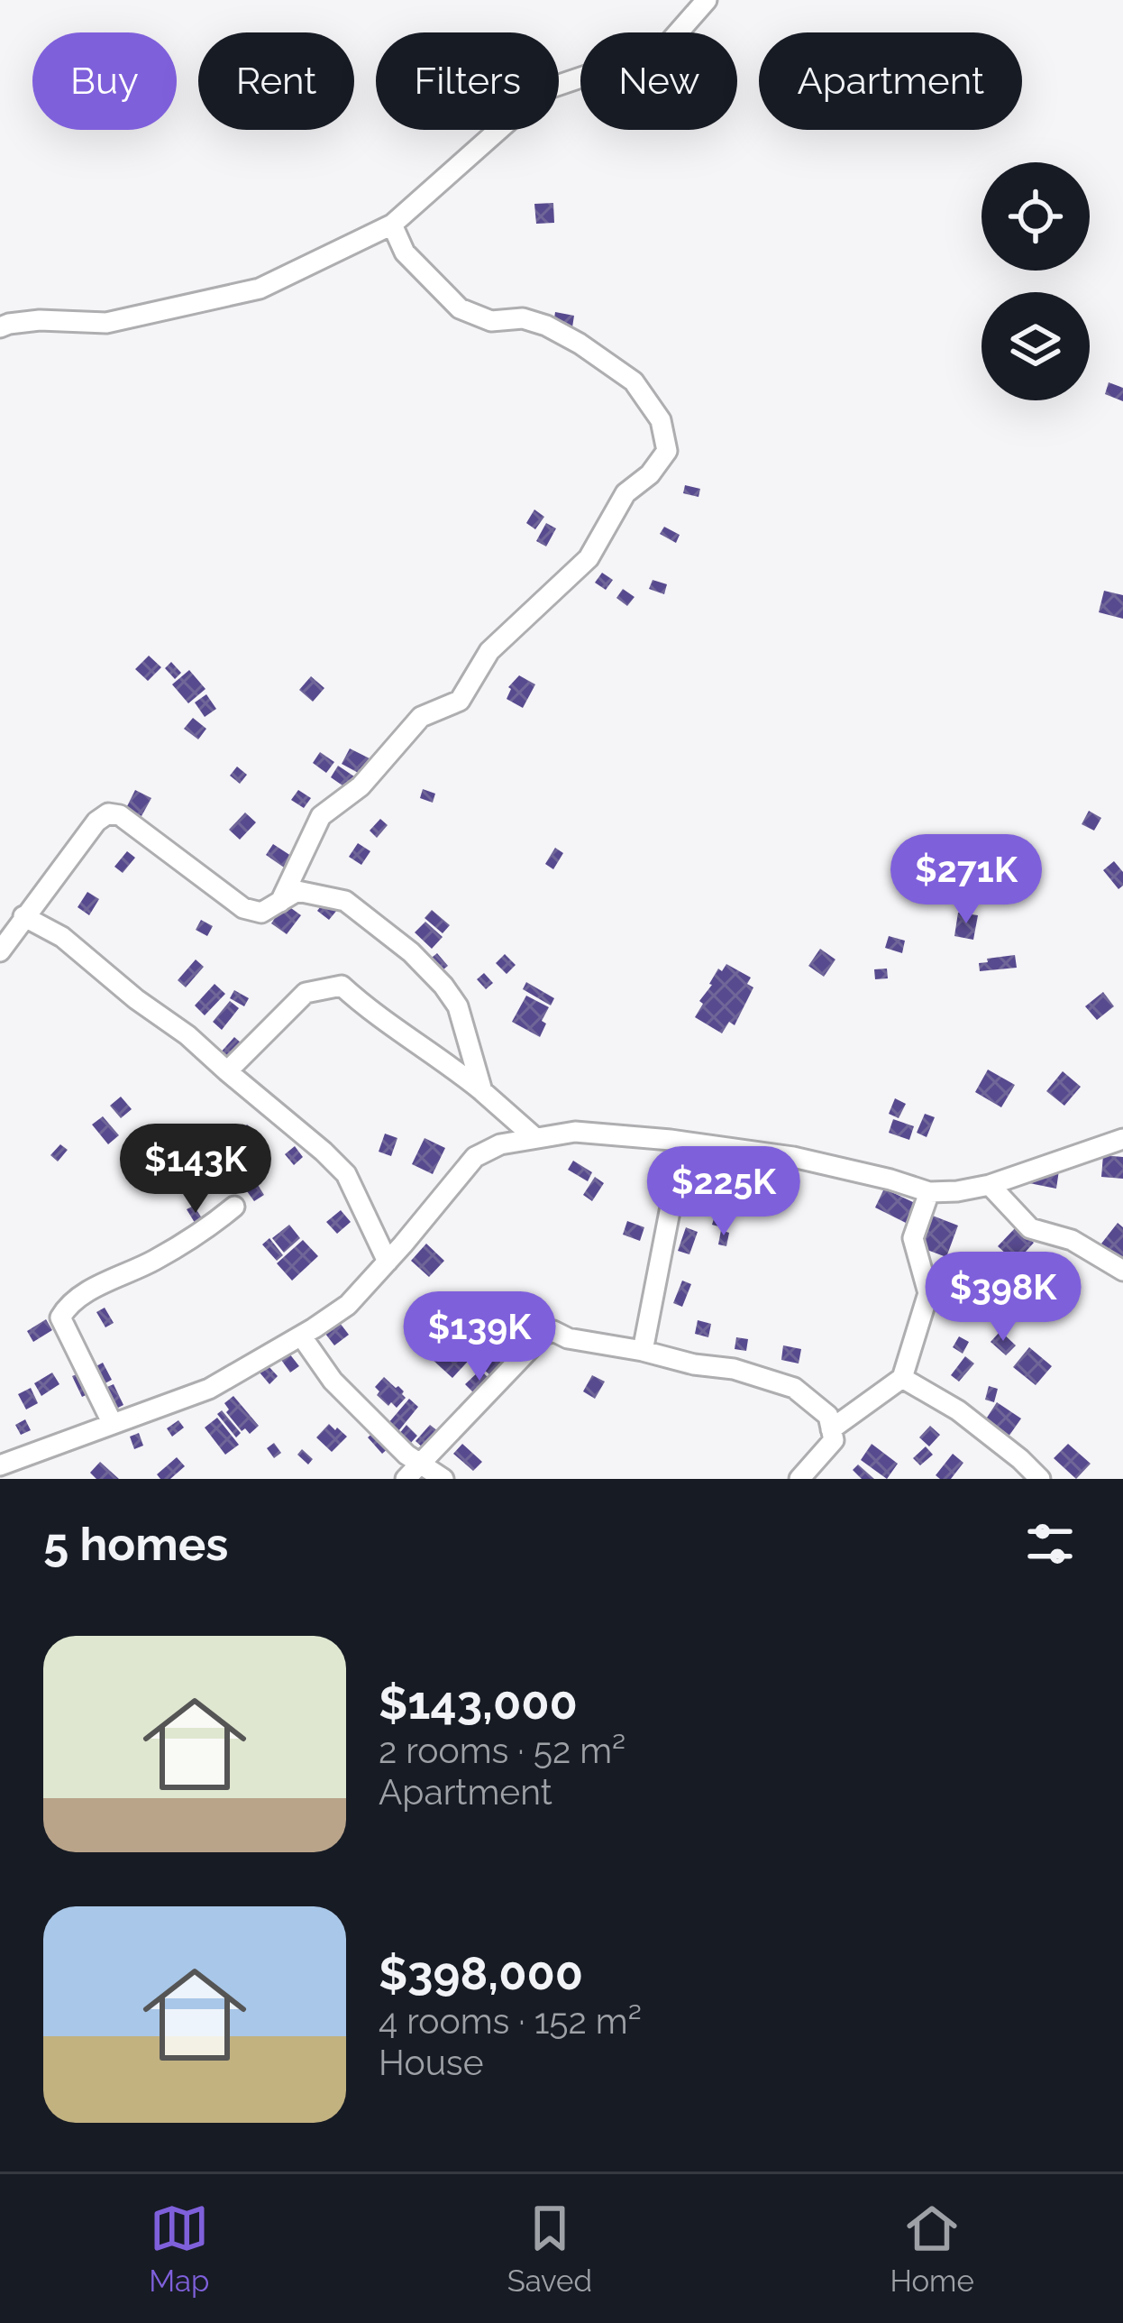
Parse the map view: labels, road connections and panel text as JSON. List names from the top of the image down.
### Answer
{
  "page": {
    "chip": [
      "Buy",
      "Rent",
      "Filters",
      "New",
      "Apartment"
    ],
    "price": [
      "$271K",
      "$143K",
      "$225K",
      "$398K",
      "$139K"
    ],
    "heading": "5 homes",
    "list": [
      {
        "name": "$143,000",
        "note": "2 rooms · 52 m² · Apartment"
      },
      {
        "name": "$398,000",
        "note": "4 rooms · 152 m² · House"
      }
    ],
    "tabs": ["Map", "Saved", "Home"]
  }
}
